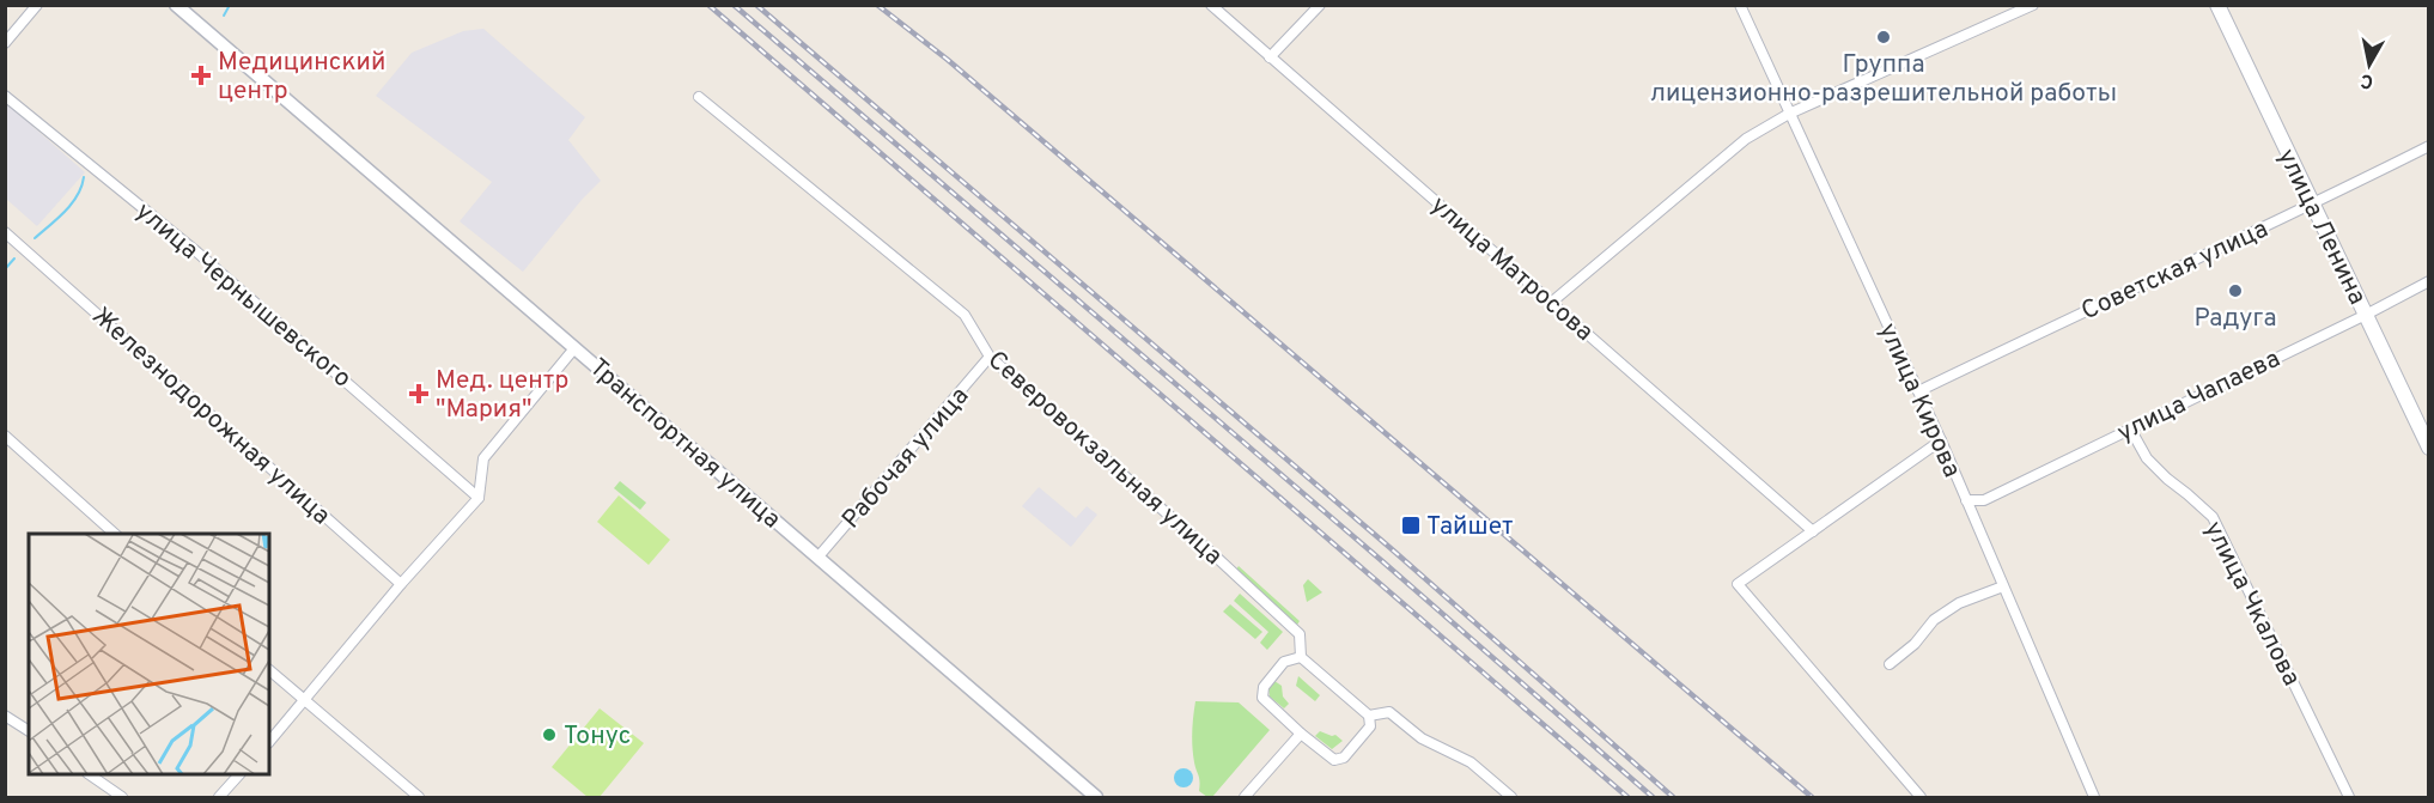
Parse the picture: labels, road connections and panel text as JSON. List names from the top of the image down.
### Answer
{
  "streets": {
    "main road": ["улица Ленина"],
    "street": [
      "улица Матросова",
      "Советская улица",
      "улица Чернышевского",
      "улица Чапаева",
      "улица Кирова",
      "Железнодорожная улица",
      "Транспортная улица",
      "Рабочая улица",
      "Северовокзальная улица",
      "улица Чкалова"
    ]
  },
  "crossings": [
    ["улица Ленина", "Советская улица"],
    ["улица Ленина", "улица Чапаева"],
    ["Советская улица", "улица Кирова"],
    ["улица Чапаева", "улица Кирова"],
    ["улица Чапаева", "улица Чкалова"],
    ["Транспортная улица", "Рабочая улица"],
    ["Рабочая улица", "Северовокзальная улица"]
  ],
  "places": {
    "other": ["Группа лицензионно-разрешительной работы", "Радуга", "Тонус"],
    "health": ["Медицинский центр", "Мед. центр \"Мария\""],
    "transit": ["Тайшет"]
  },
  "north": "bottom"
}
